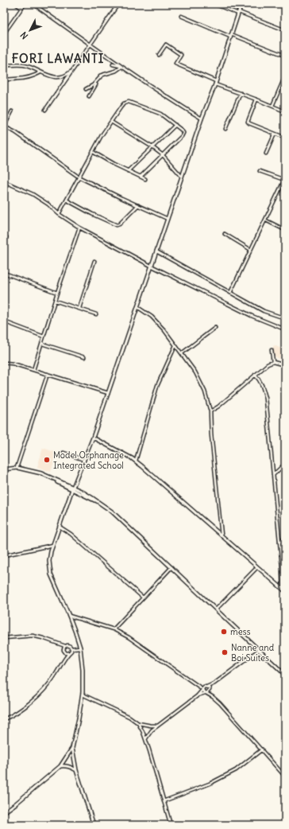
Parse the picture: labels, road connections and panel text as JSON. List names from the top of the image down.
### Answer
{
  "districts": ["FORI LAWANTI"],
  "places": ["Model Orphanage Integrated School", "mess", "Nanne and Boi Suites"],
  "north": "bottom left"
}
